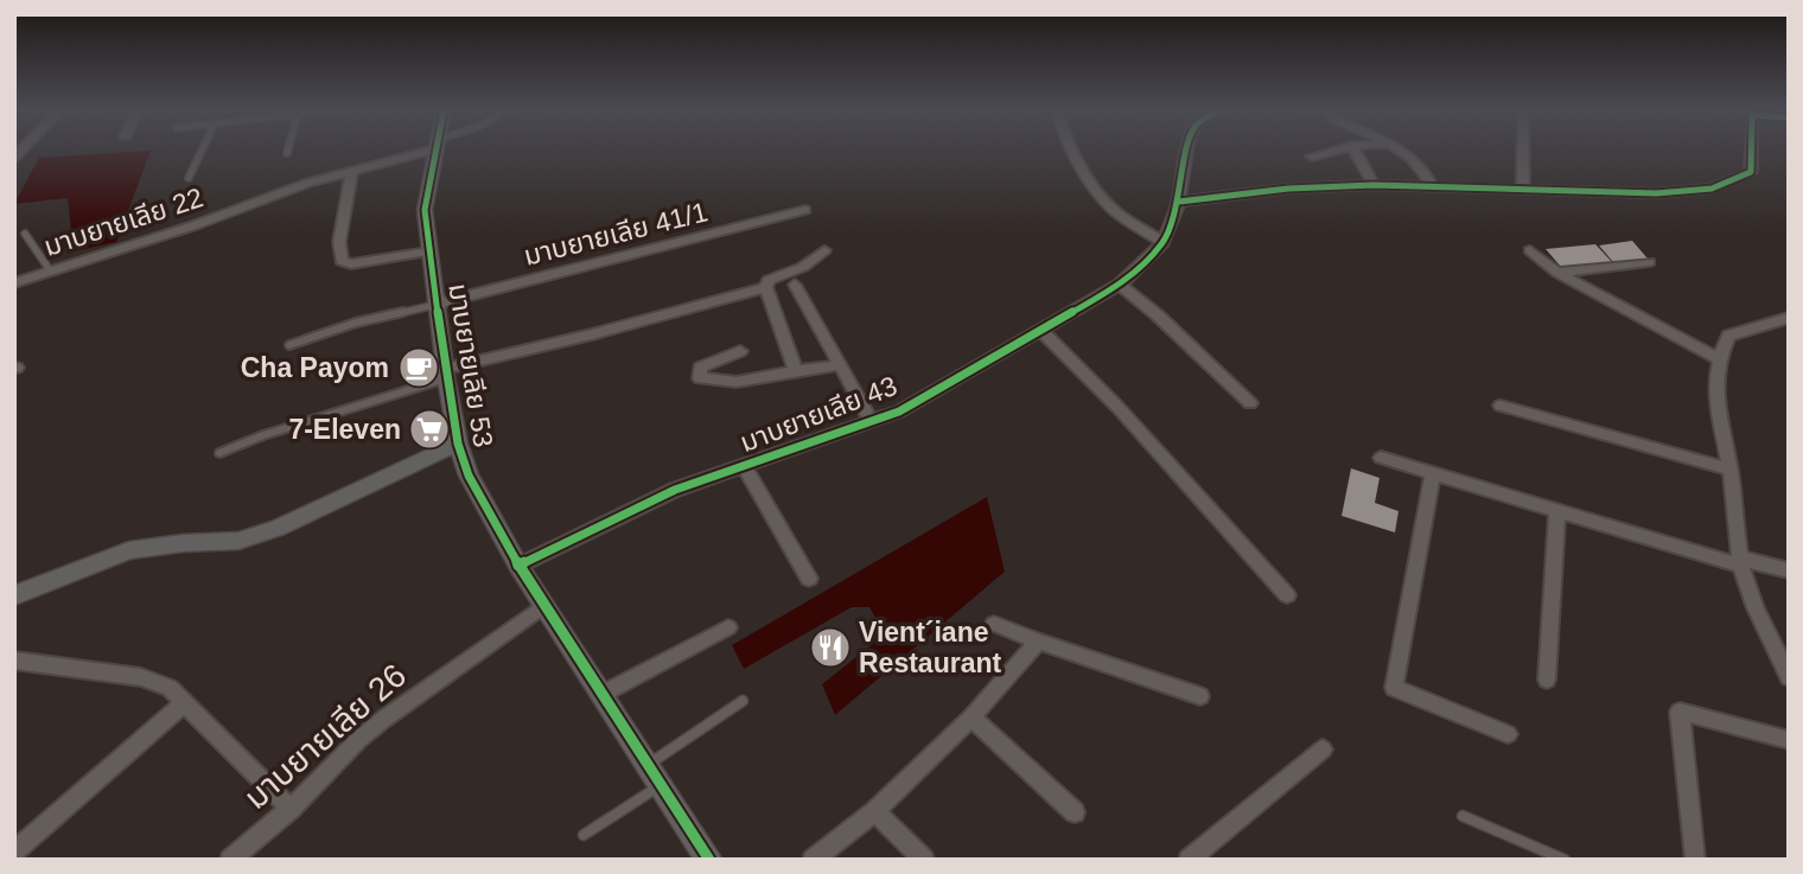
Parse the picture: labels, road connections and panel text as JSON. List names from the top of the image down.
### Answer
{
  "streets": {
    "street": [
      "มาบยายเลีย 22",
      "มาบยายเลีย 41/1",
      "มาบยายเลีย 53",
      "มาบยายเลีย 43",
      "มาบยายเลีย 26"
    ]
  },
  "crossings": [
    ["มาบยายเลีย 41/1", "มาบยายเลีย 53"],
    ["มาบยายเลีย 53", "มาบยายเลีย 43"],
    ["มาบยายเลีย 53", "มาบยายเลีย 26"]
  ],
  "places": {
    "cafe": ["Cha Payom"],
    "supermarket": ["7-Eleven"],
    "restaurant": ["Vient´iane Restaurant"]
  }
}
